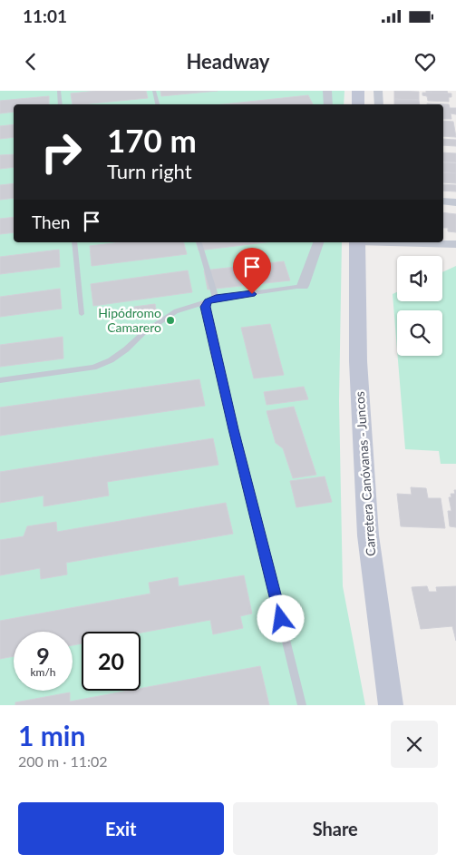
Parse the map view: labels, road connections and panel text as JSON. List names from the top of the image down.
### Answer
{
  "streets": {
    "main road": ["Carretera Canóvanas - Juncos"]
  },
  "places": ["Hipódromo Camarero"],
  "page": {
    "status": "11:01",
    "header": "Headway",
    "turn": ["170 m", "Turn right"],
    "then": "Then",
    "speed": "9 km/h",
    "limit": "20",
    "heading": ["1 min", "200 m · 11:02"],
    "buttons": ["Exit", "Share"]
  }
}
